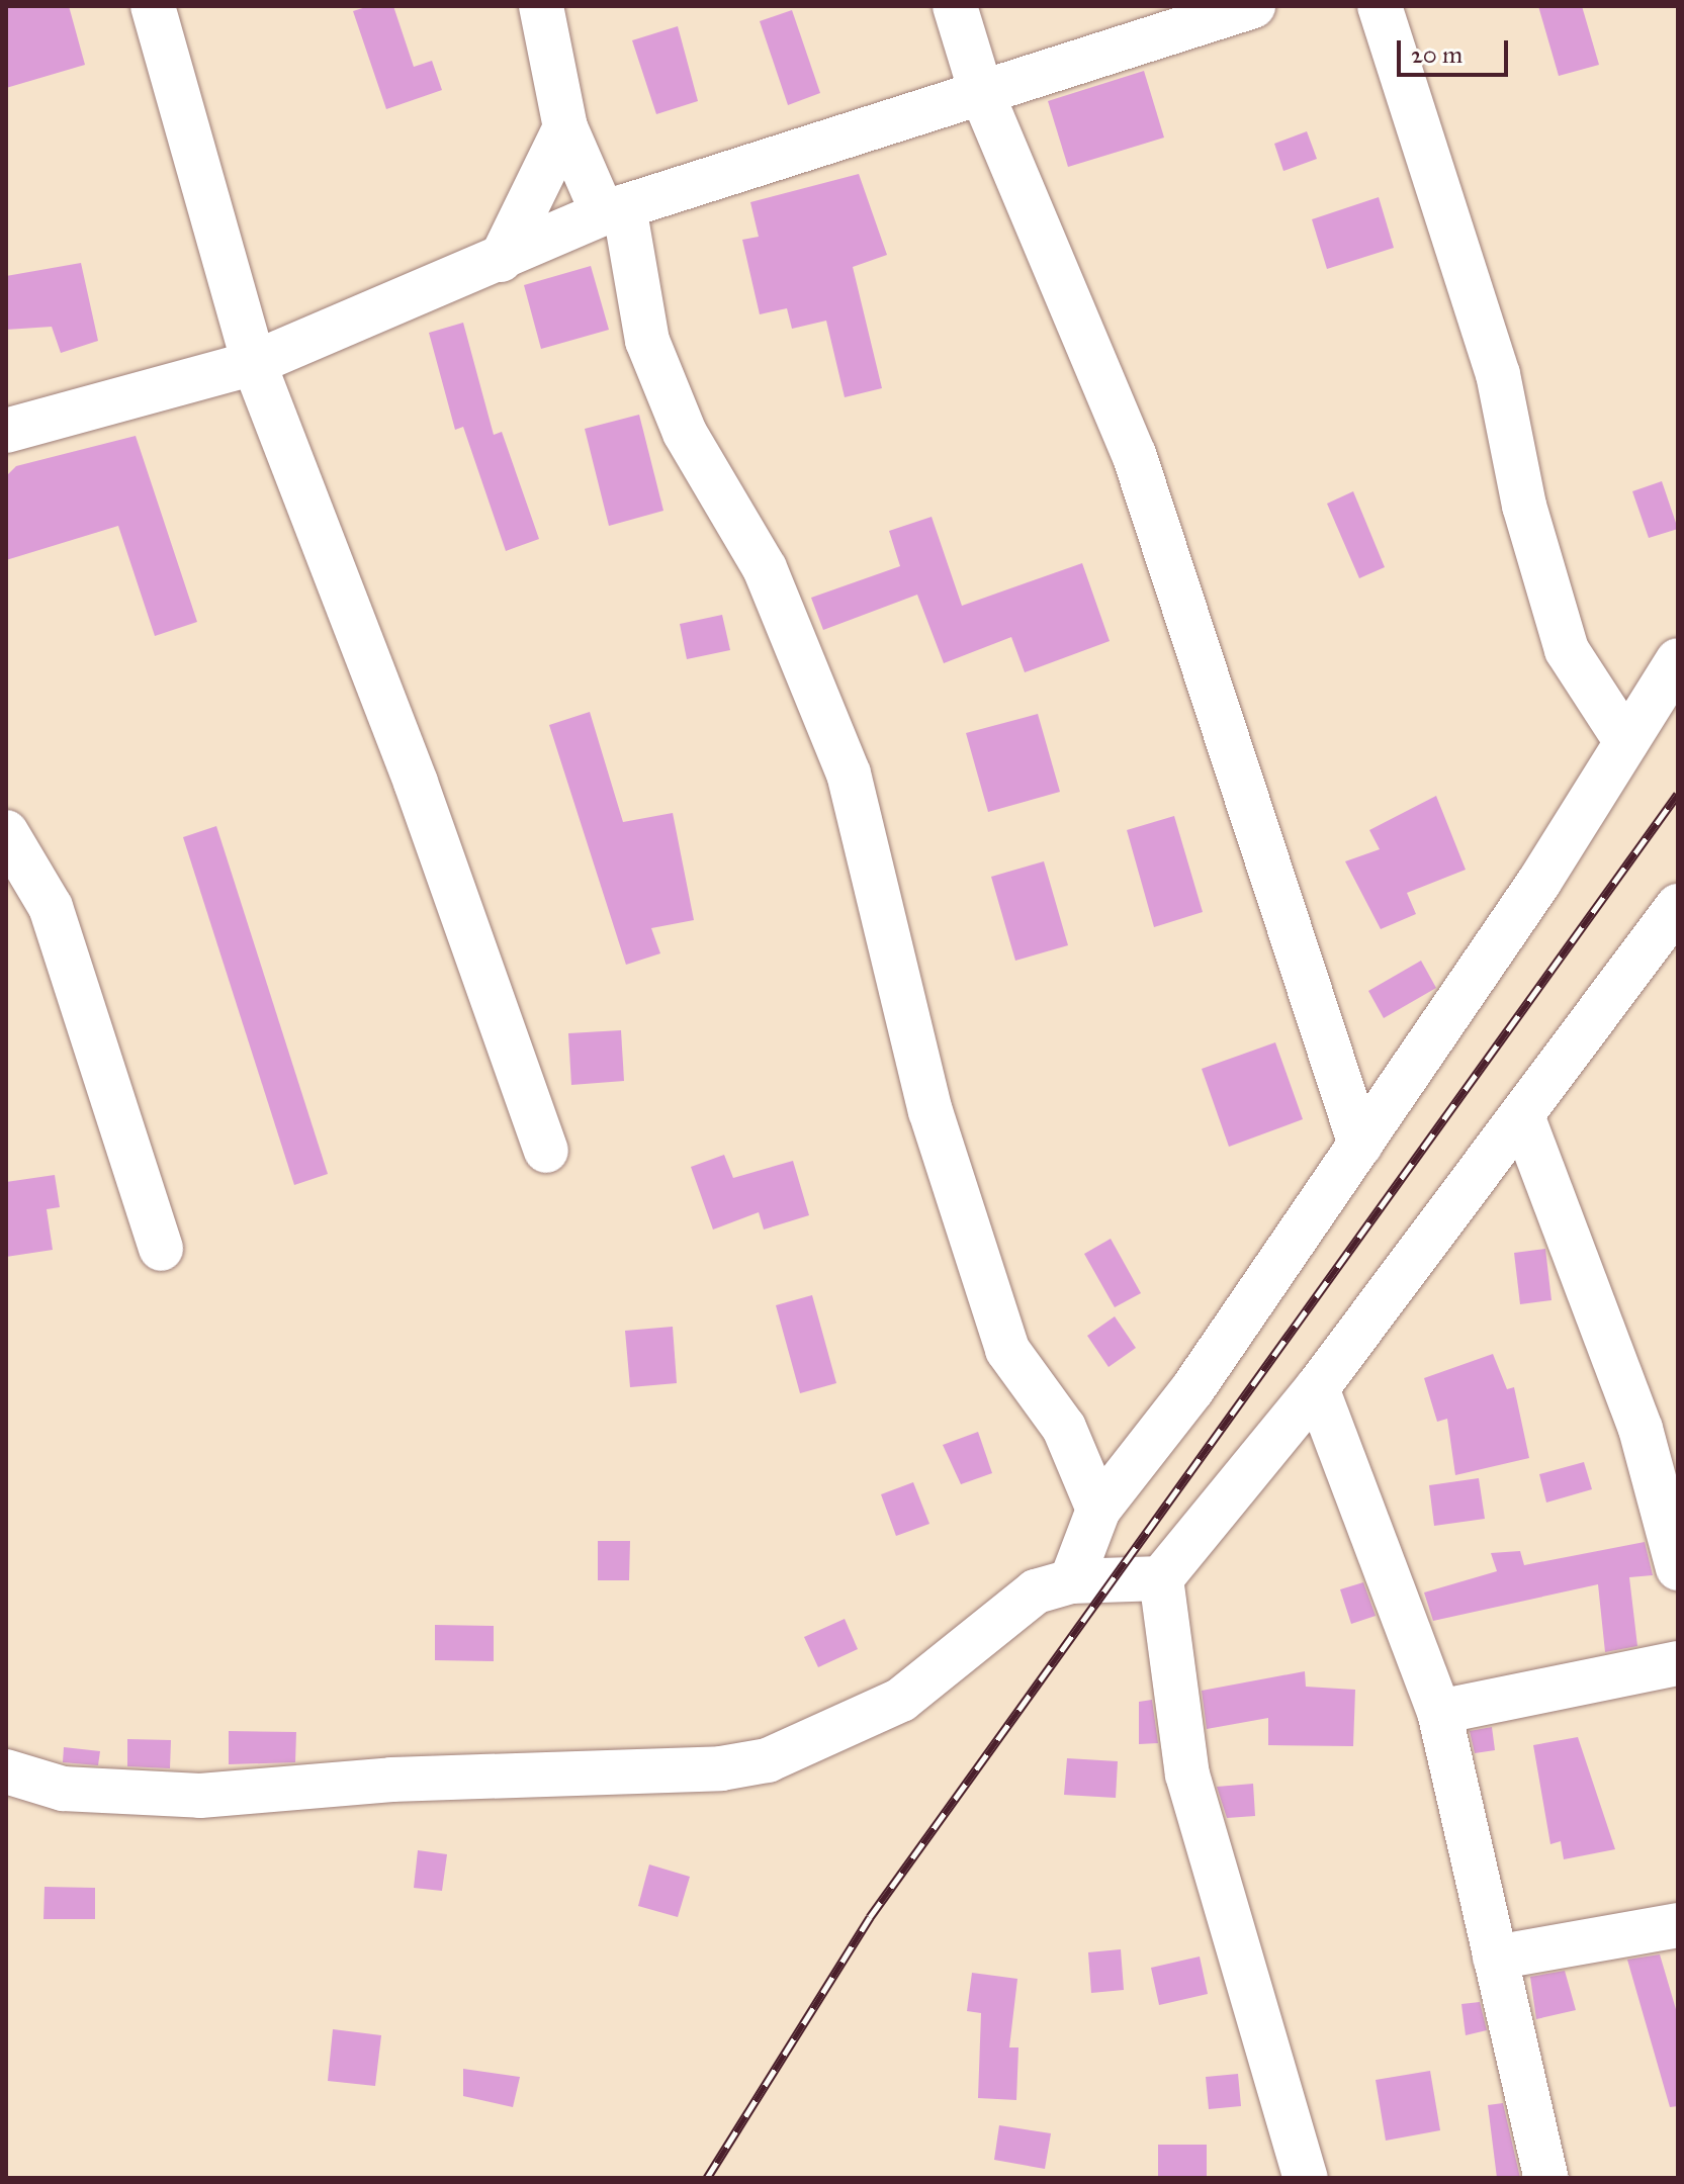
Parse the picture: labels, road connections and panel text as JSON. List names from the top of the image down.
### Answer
{
  "scale_bar": "20 m"
}
